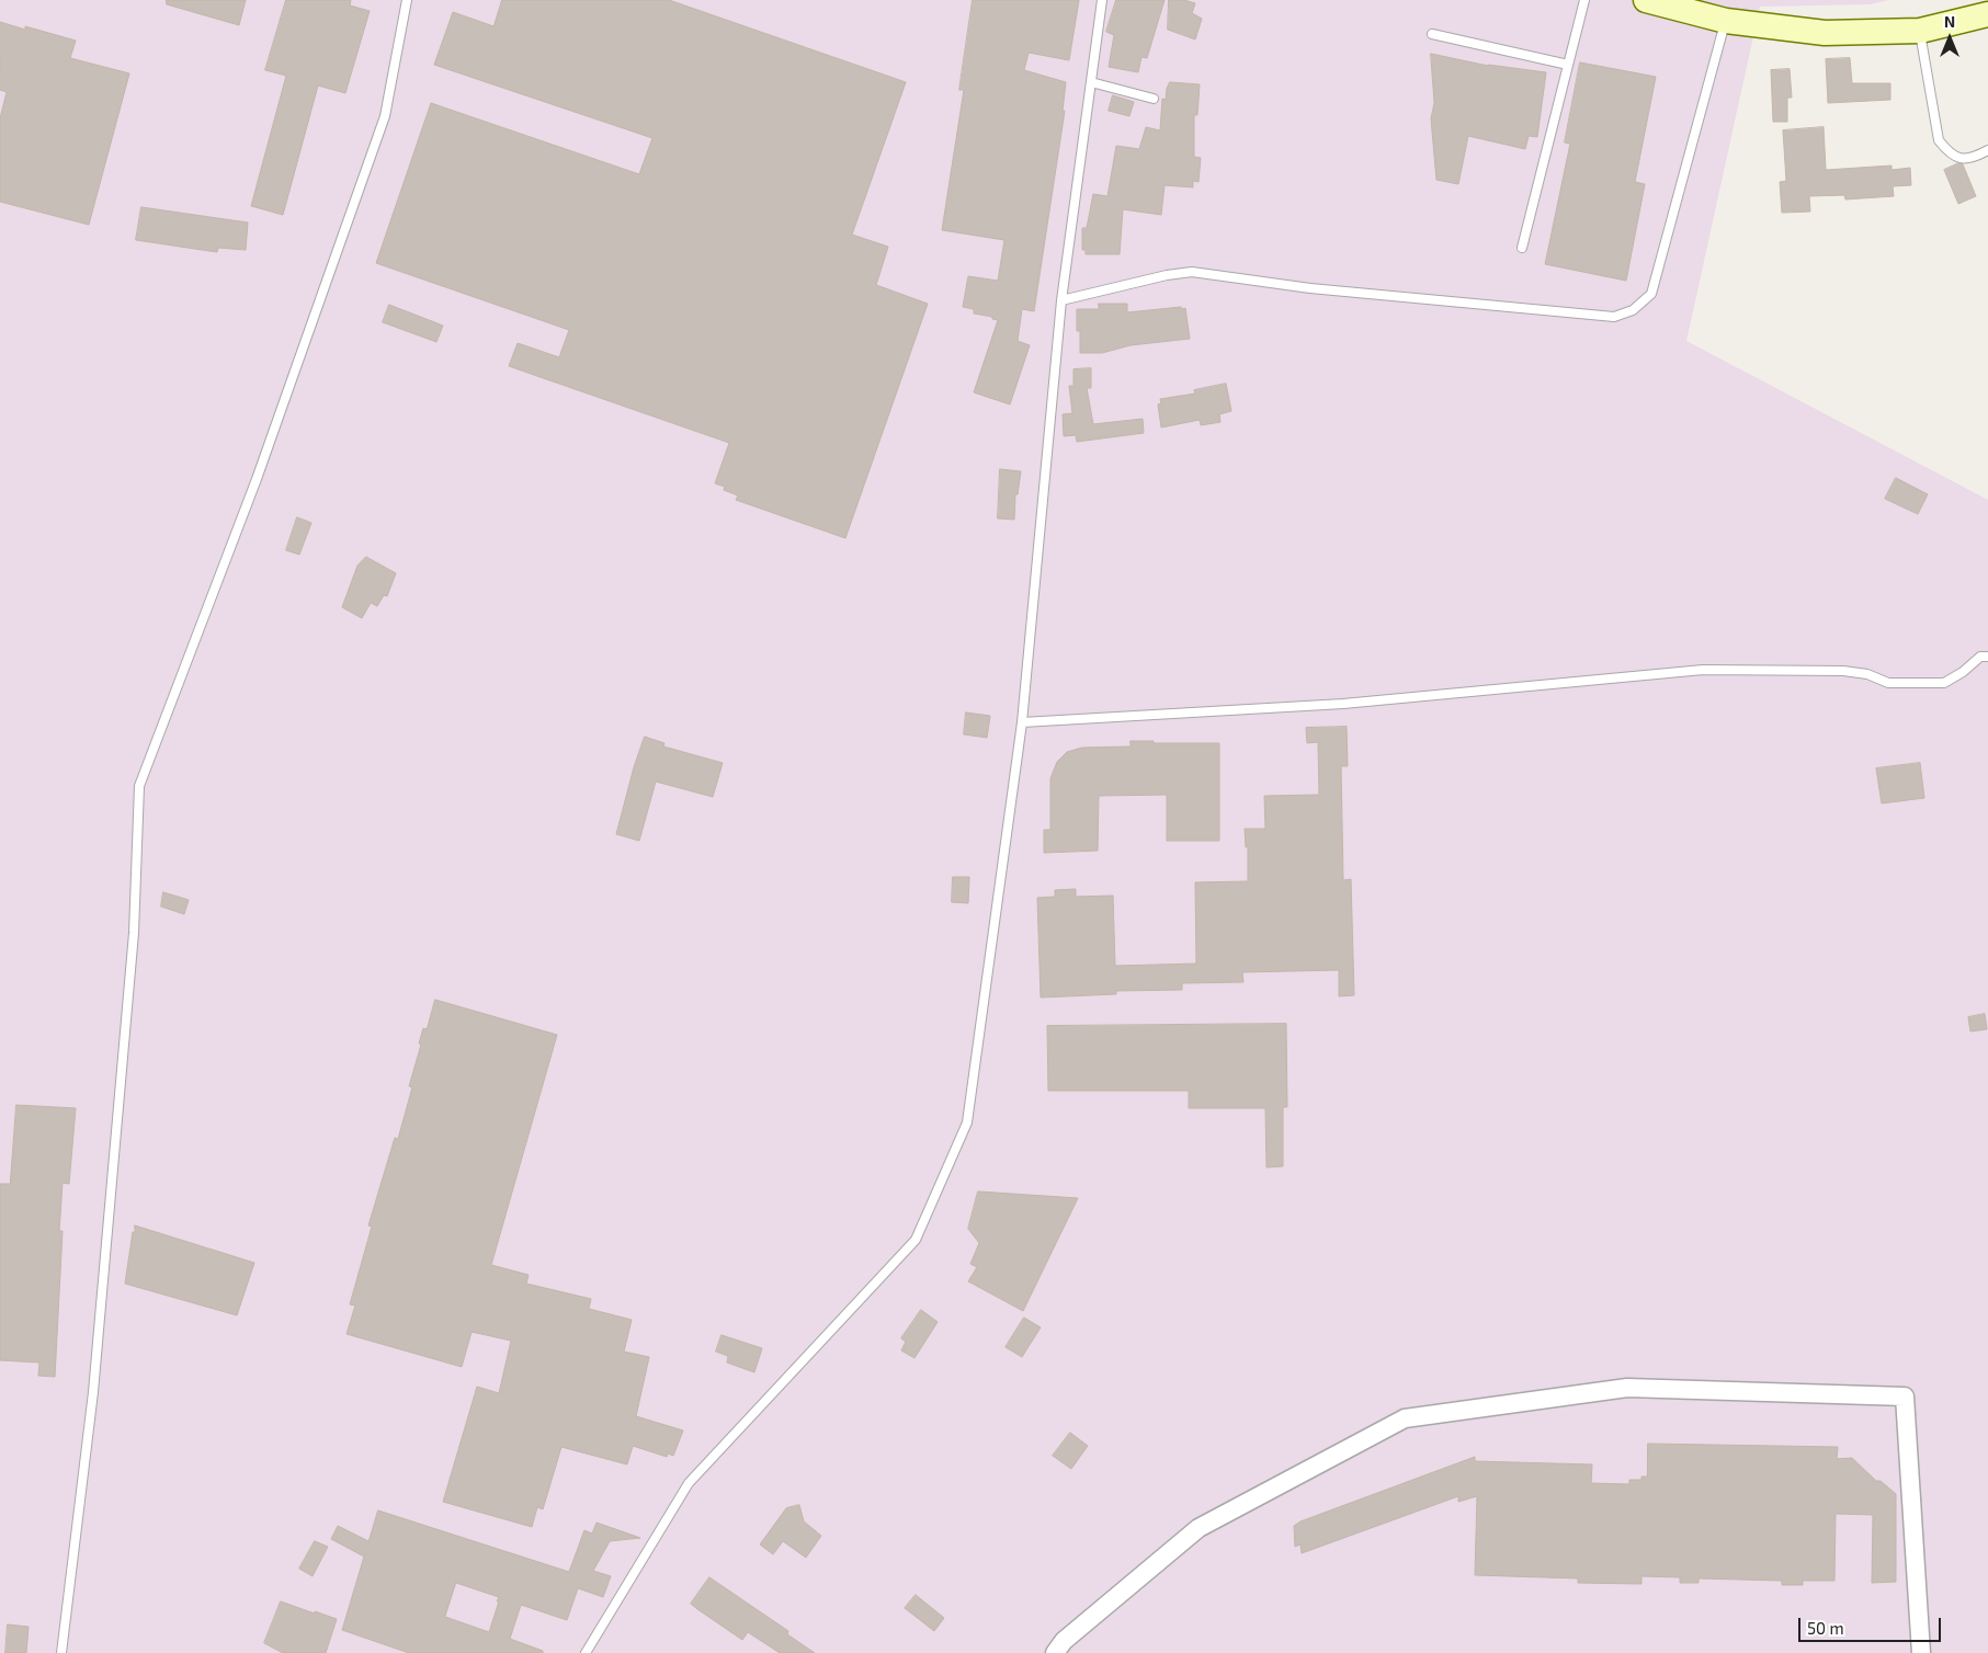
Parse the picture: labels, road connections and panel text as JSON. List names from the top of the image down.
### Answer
{
  "scale_bar": "50 m",
  "north": "top"
}
